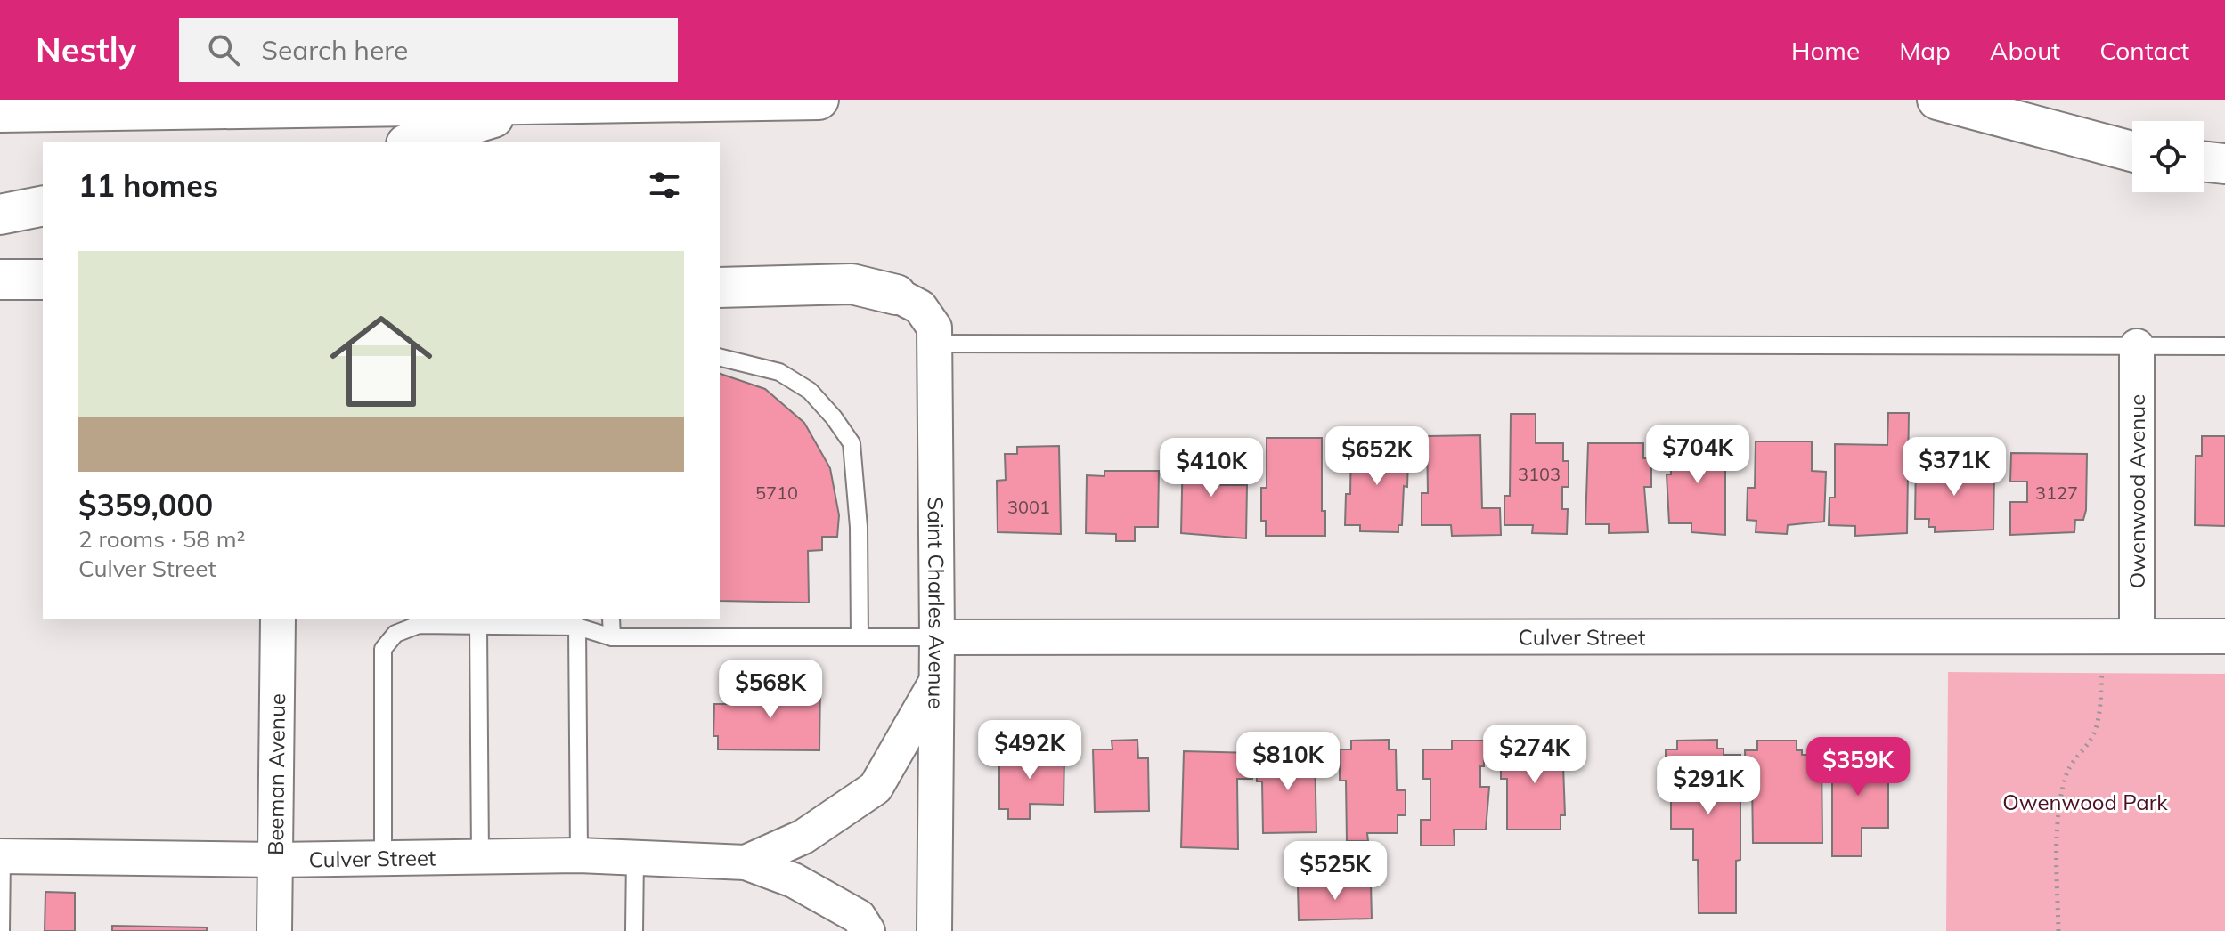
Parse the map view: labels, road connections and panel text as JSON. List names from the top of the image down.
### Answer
{
  "streets": {
    "street": [
      "Owenwood Avenue",
      "Saint Charles Avenue",
      "Culver Street",
      "Beeman Avenue"
    ]
  },
  "crossings": [
    ["Owenwood Avenue", "Culver Street"],
    ["Saint Charles Avenue", "Culver Street"],
    ["Culver Street", "Beeman Avenue"]
  ],
  "parks": ["Owenwood Park"],
  "house_numbers": [
    "3103",
    "5710",
    "3127",
    "3001"
  ],
  "page": {
    "header": "Nestly",
    "search": "Search here",
    "nav": [
      "Home",
      "Map",
      "About",
      "Contact"
    ],
    "heading": "11 homes",
    "list": [
      {
        "name": "$359,000",
        "note": "2 rooms · 58 m² · Culver Street"
      }
    ],
    "price": [
      "$704K",
      "$652K",
      "$371K",
      "$410K",
      "$568K",
      "$492K",
      "$274K",
      "$810K",
      "$359K",
      "$291K",
      "$525K"
    ]
  }
}
